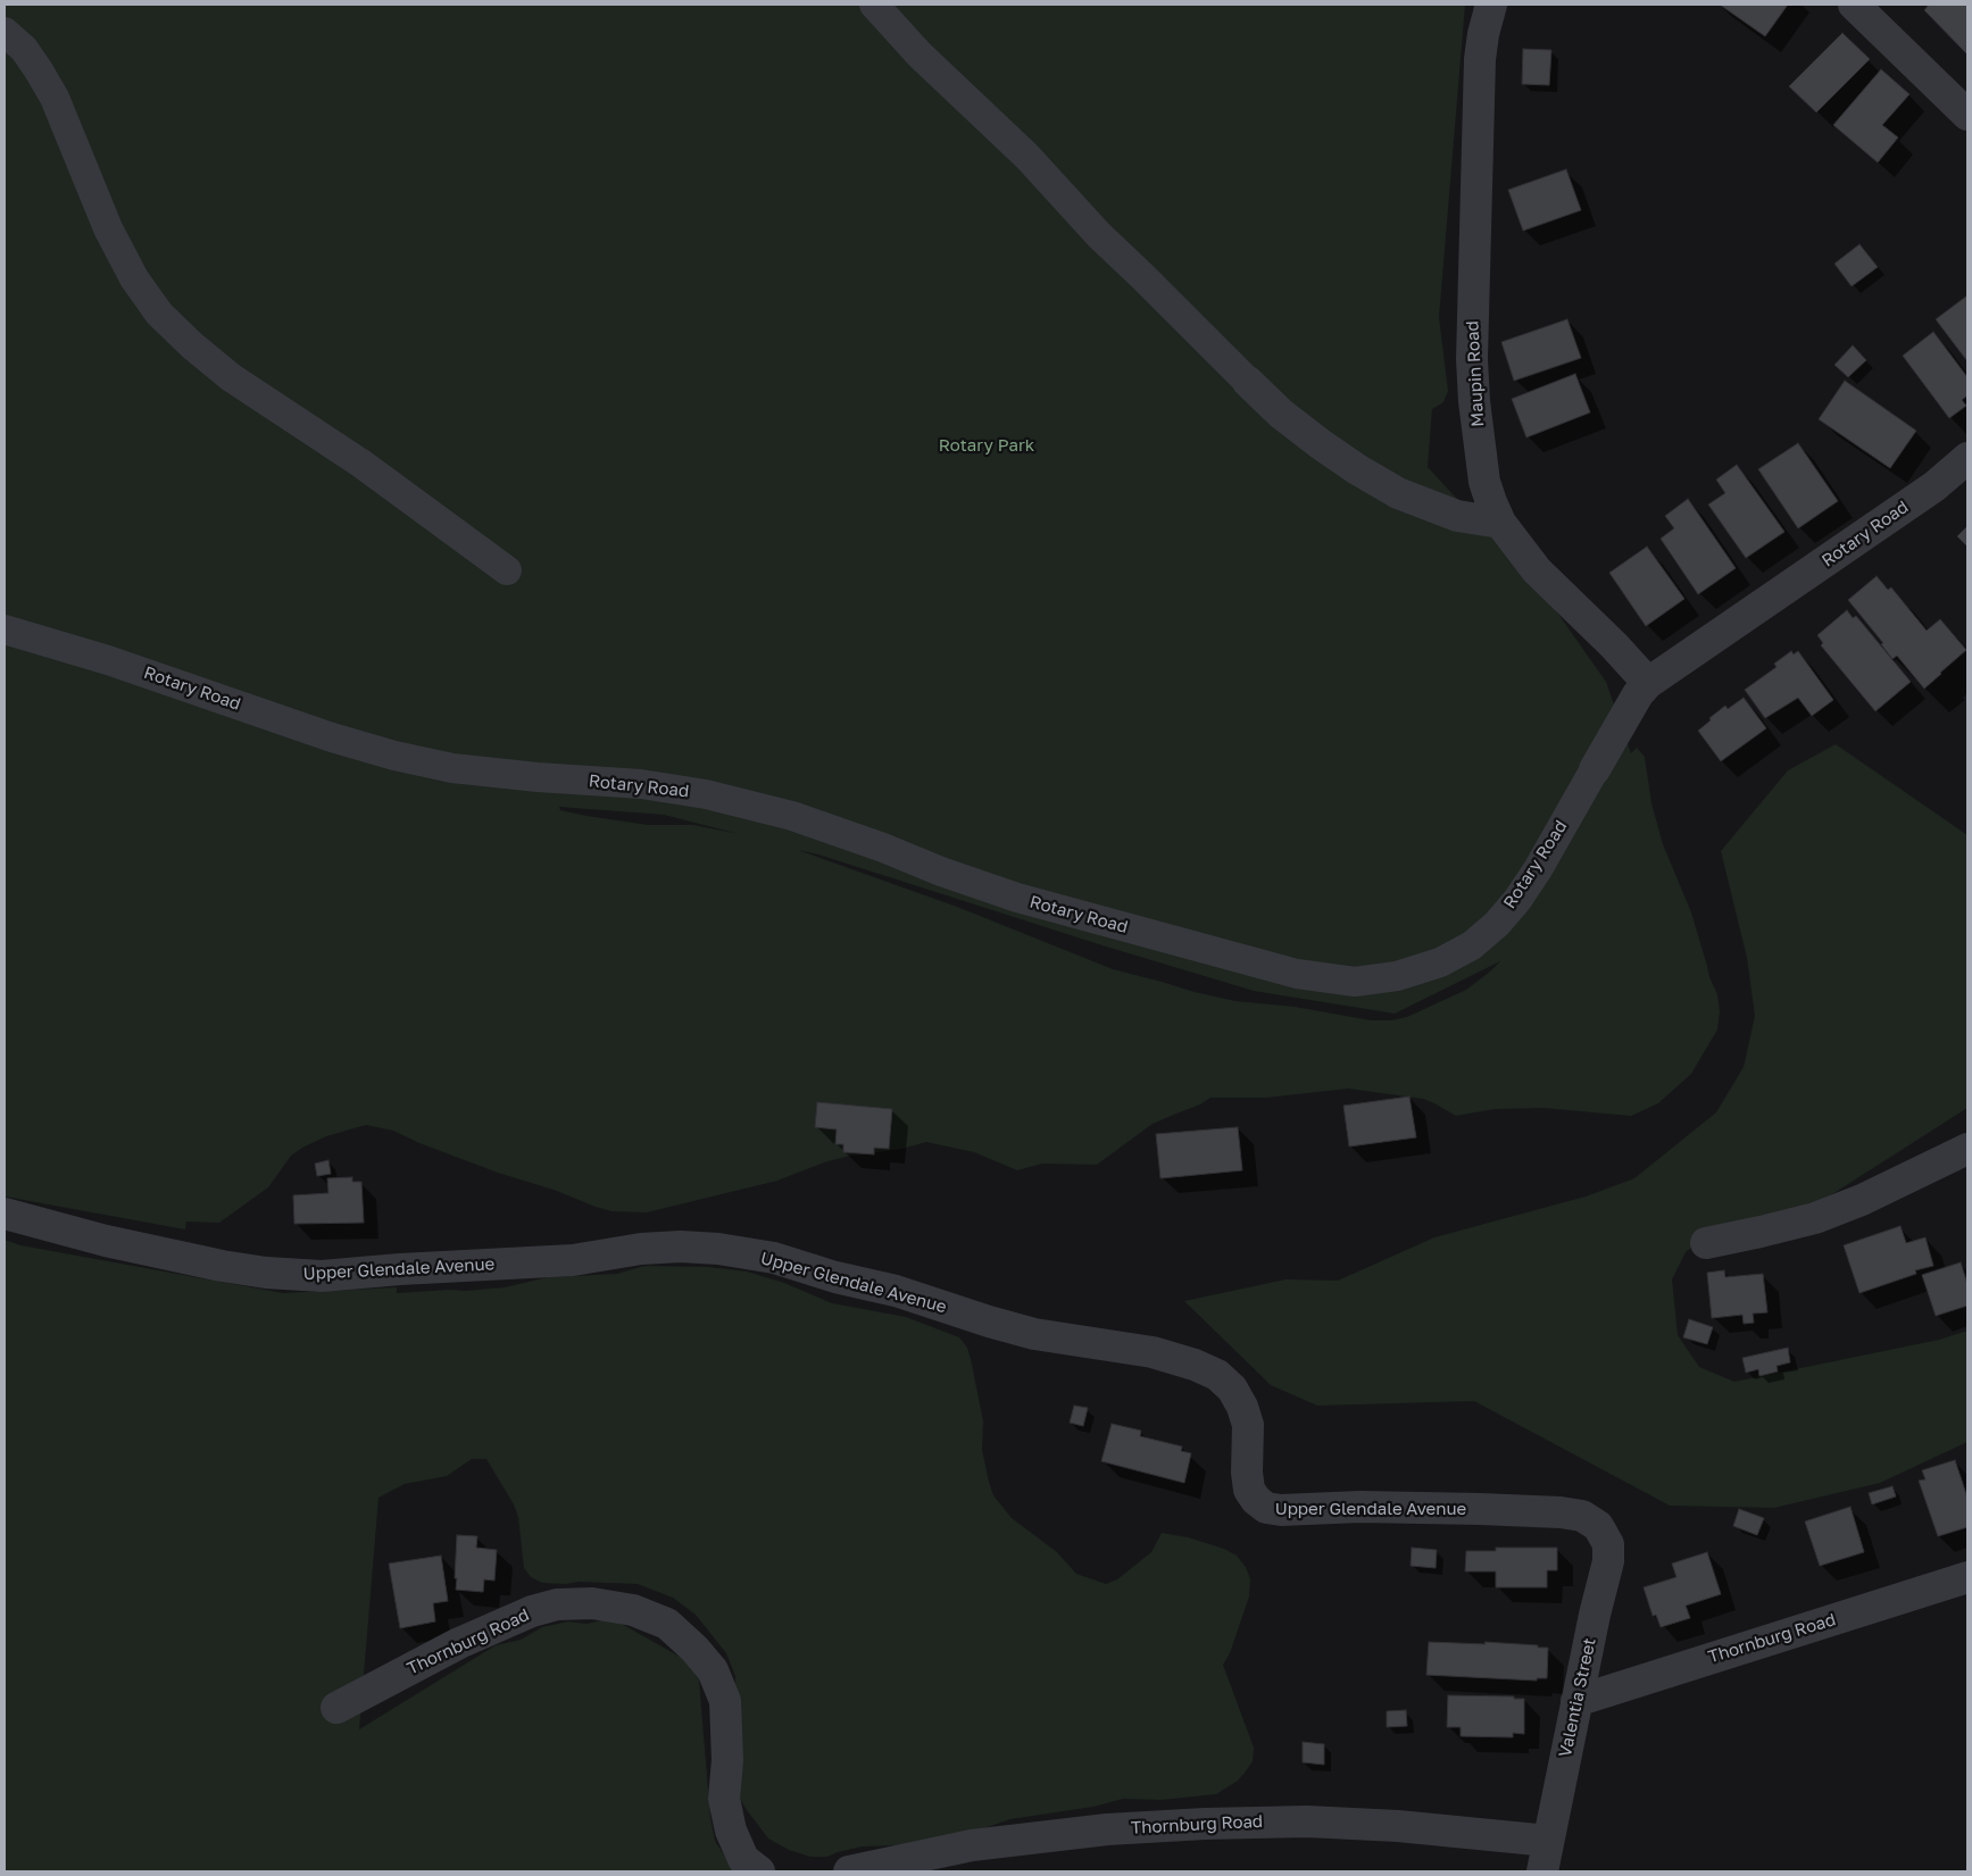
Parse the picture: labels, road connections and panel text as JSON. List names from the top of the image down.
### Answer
{
  "streets": {
    "street": [
      "Maupin Road",
      "Rotary Road",
      "Upper Glendale Avenue",
      "Thornburg Road",
      "Valentia Street"
    ]
  },
  "crossings": [
    ["Maupin Road", "Rotary Road"],
    ["Upper Glendale Avenue", "Valentia Street"],
    ["Thornburg Road", "Valentia Street"]
  ],
  "parks": ["Rotary Park"]
}
